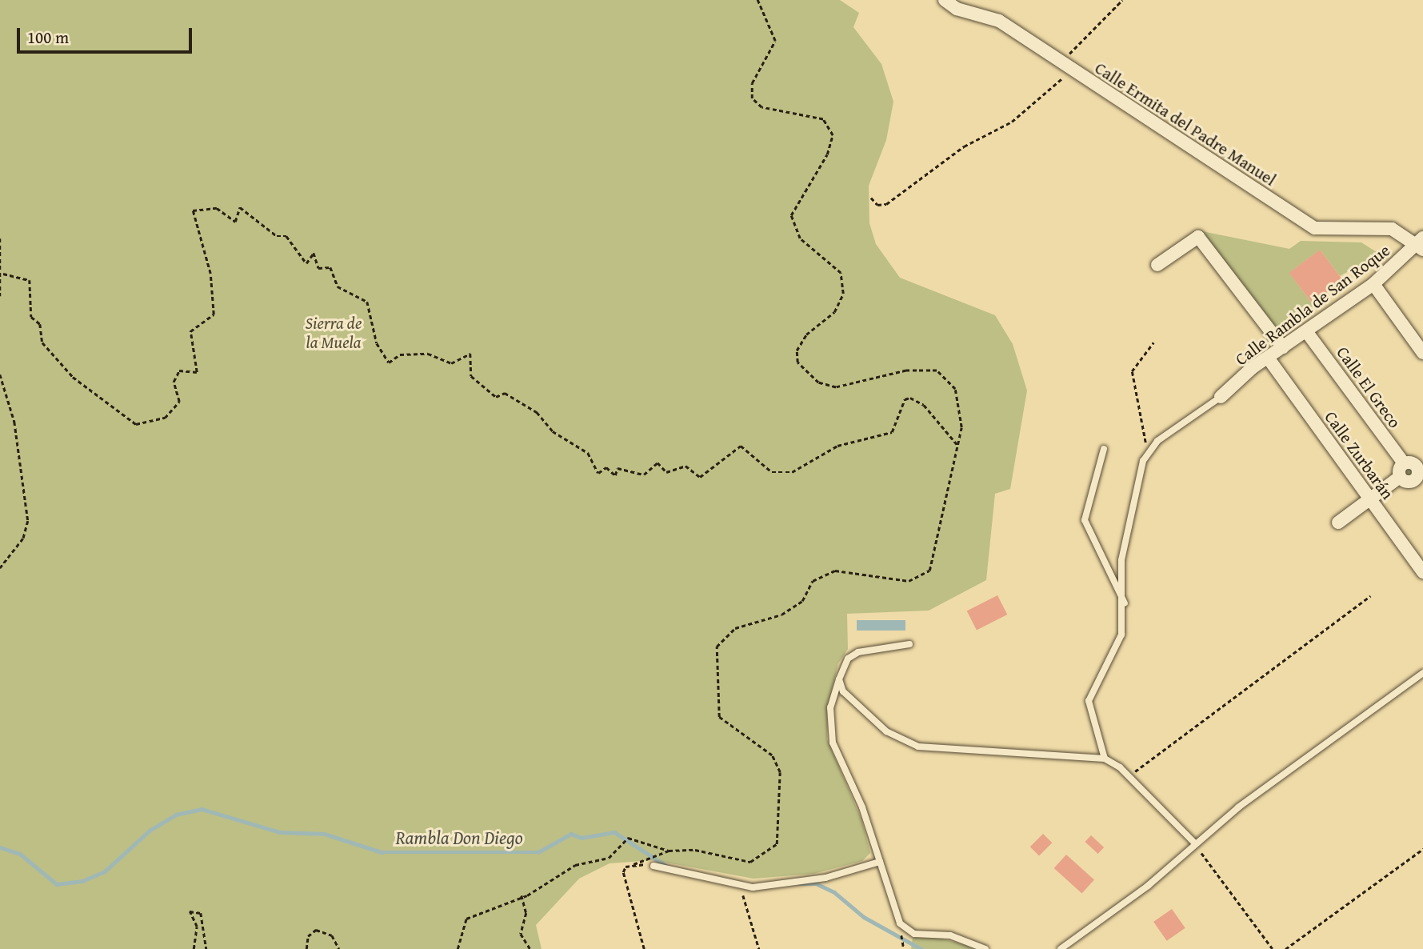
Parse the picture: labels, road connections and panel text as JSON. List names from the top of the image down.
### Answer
{
  "streets": {
    "street": [
      "Calle Ermita del Padre Manuel",
      "Calle Rambla de San Roque",
      "Calle El Greco",
      "Calle Zurbarán"
    ]
  },
  "crossings": [
    ["Calle Ermita del Padre Manuel", "Calle Rambla de San Roque"],
    ["Calle Rambla de San Roque", "Calle El Greco"],
    ["Calle Rambla de San Roque", "Calle Zurbarán"]
  ],
  "water": ["Rambla Don Diego"],
  "parks": ["Sierra de la Muela"],
  "scale_bar": "100 m"
}
